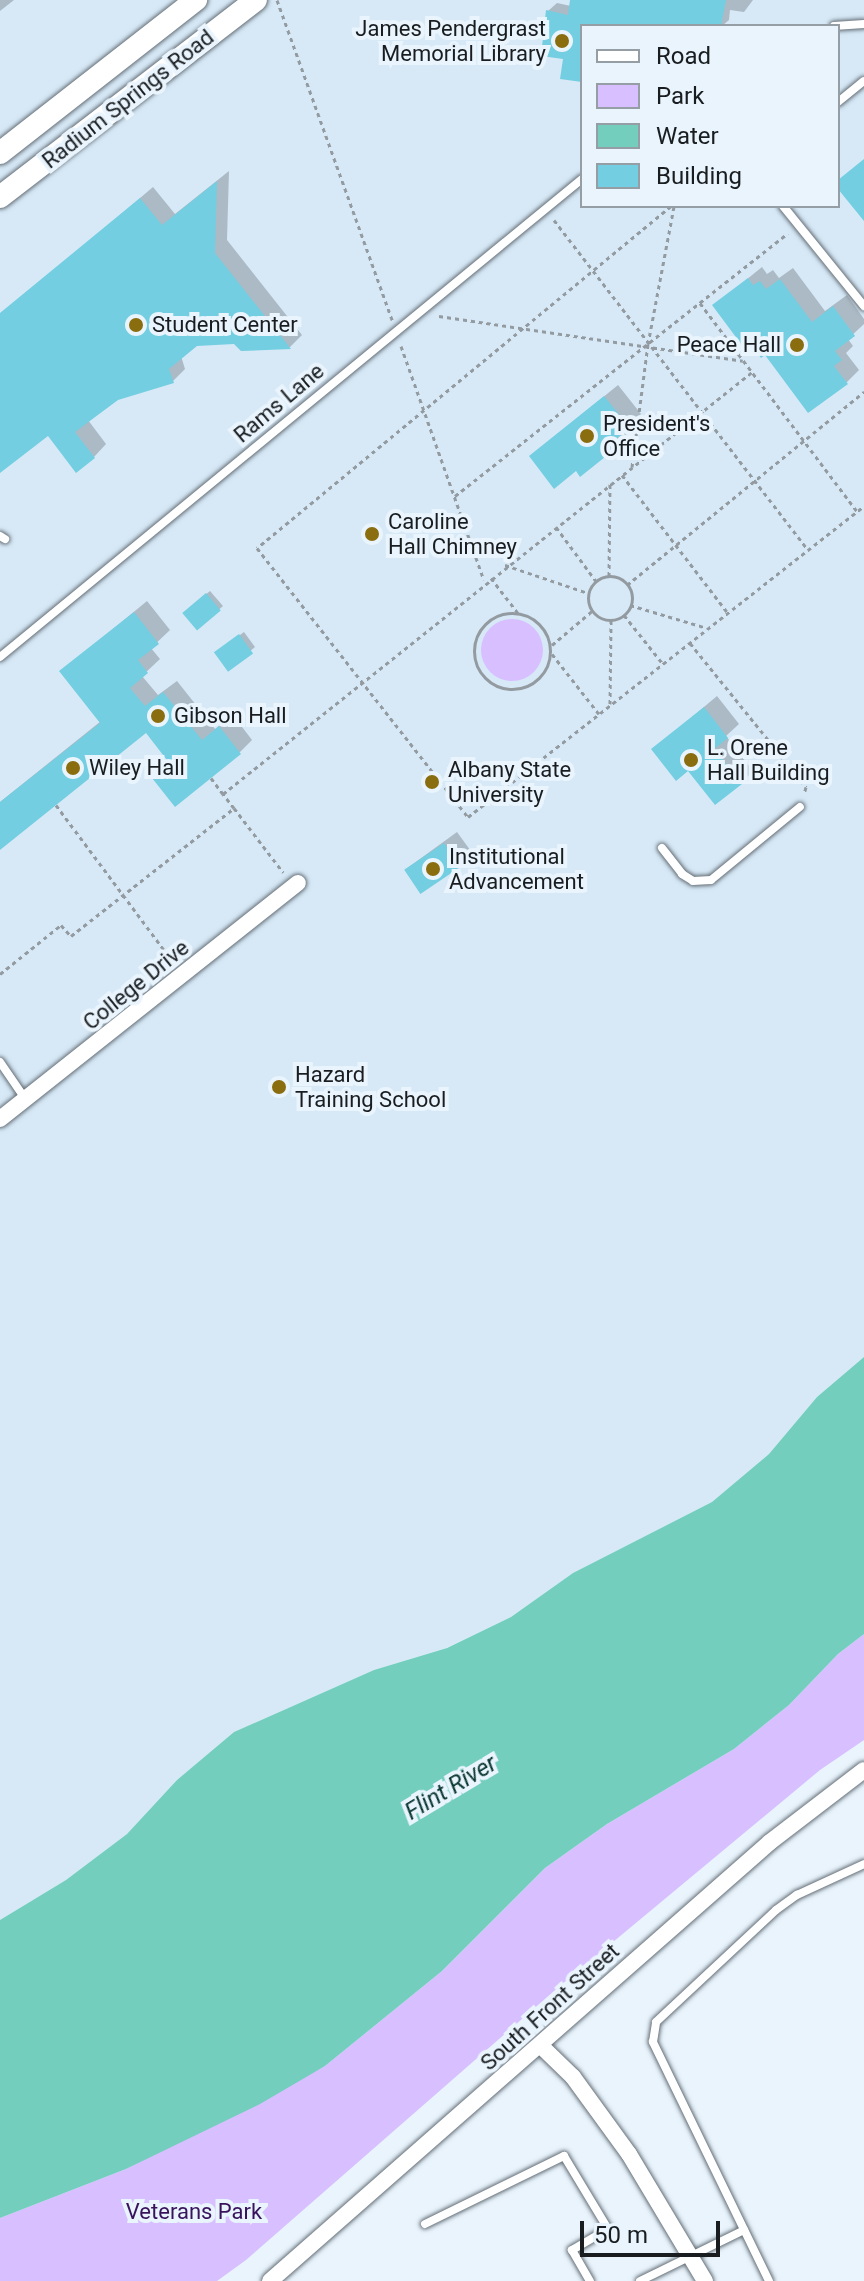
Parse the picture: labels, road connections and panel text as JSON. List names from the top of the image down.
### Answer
{
  "streets": {
    "main road": ["Radium Springs Road"],
    "street": ["College Drive", "South Front Street"],
    "lane": ["Rams Lane"]
  },
  "water": ["Flint River"],
  "parks": ["Veterans Park"],
  "places": [
    "James Pendergrast Memorial Library",
    "Student Center",
    "Peace Hall",
    "President's Office",
    "Caroline Hall Chimney",
    "Gibson Hall",
    "L. Orene Hall Building",
    "Wiley Hall",
    "Albany State University",
    "Institutional Advancement",
    "Hazard Training School"
  ],
  "legend": [
    "Road",
    "Park",
    "Water",
    "Building"
  ],
  "scale_bar": "50 m"
}
